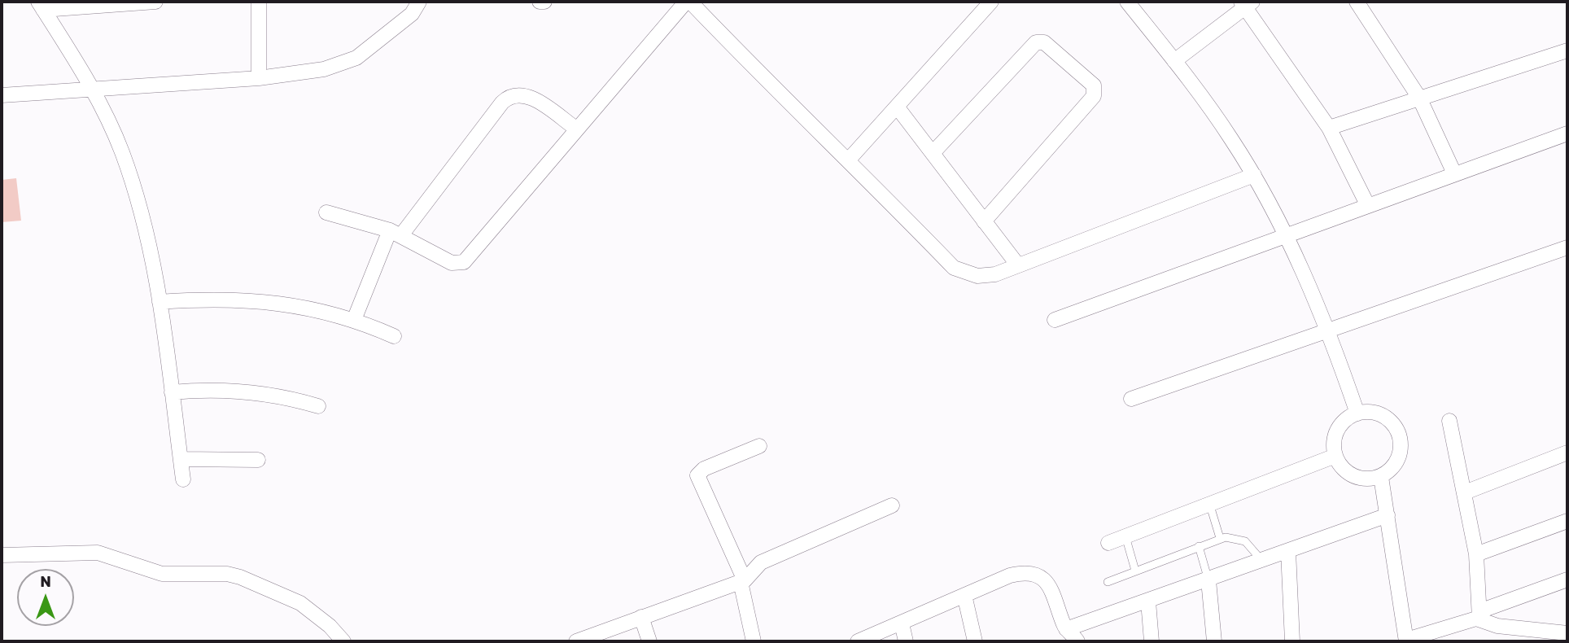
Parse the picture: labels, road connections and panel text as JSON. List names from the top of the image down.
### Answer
{
  "north": "top"
}
